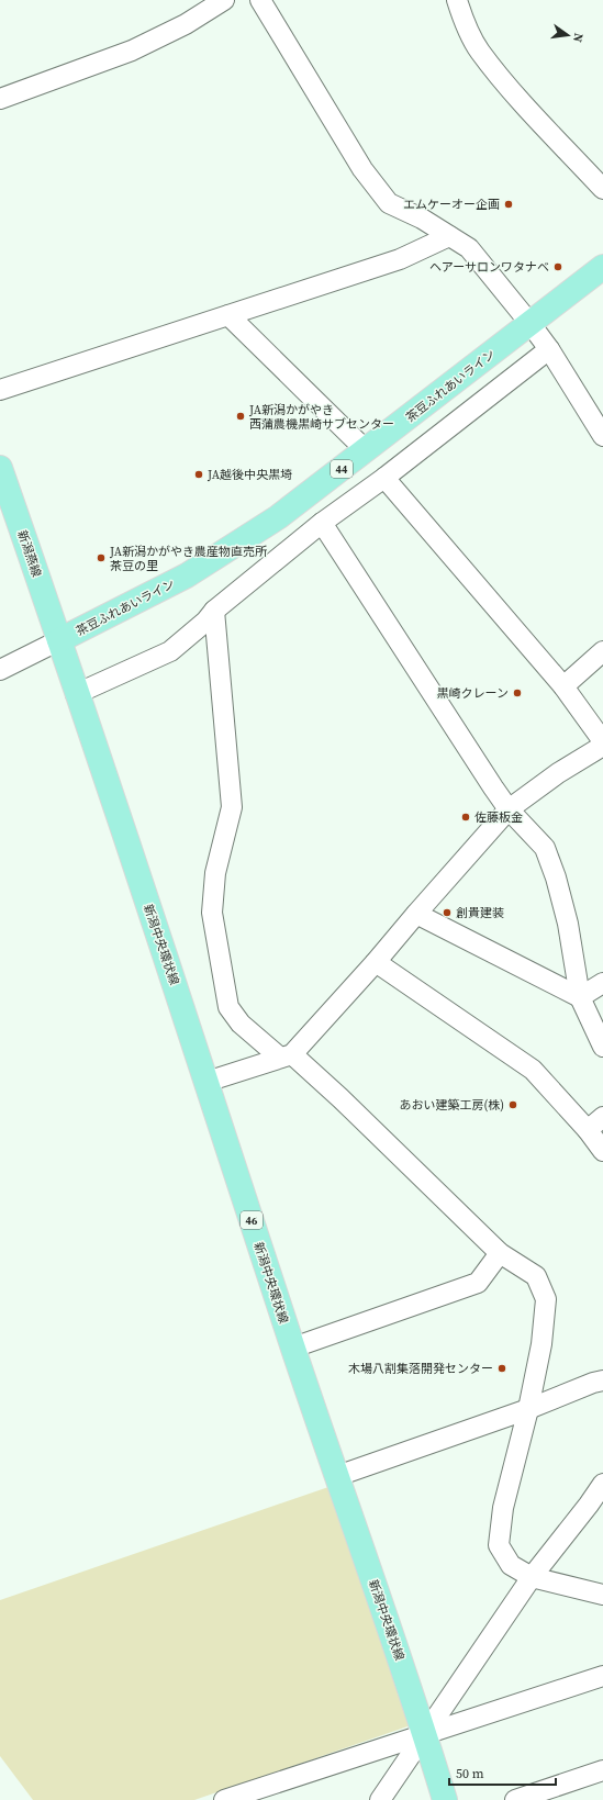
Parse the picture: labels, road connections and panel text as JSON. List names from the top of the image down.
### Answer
{
  "streets": {
    "main road": [
      "茶豆ふれあいライン",
      "44",
      "新潟燕線",
      "新潟中央環状線",
      "46"
    ]
  },
  "crossings": [
    ["茶豆ふれあいライン", "新潟燕線"],
    ["茶豆ふれあいライン", "新潟中央環状線"],
    ["新潟燕線", "新潟中央環状線"]
  ],
  "places": [
    "エムケーオー企画",
    "ヘアーサロンワタナベ",
    "JA新潟かがやき 西蒲農機黒崎サブセンター",
    "JA越後中央黒埼",
    "JA新潟かがやき農産物直売所 茶豆の里",
    "黒崎クレーン",
    "佐藤板金",
    "創貴建装",
    "あおい建築工房(株)",
    "木場八割集落開発センター"
  ],
  "scale_bar": "50 m",
  "north": "right"
}
